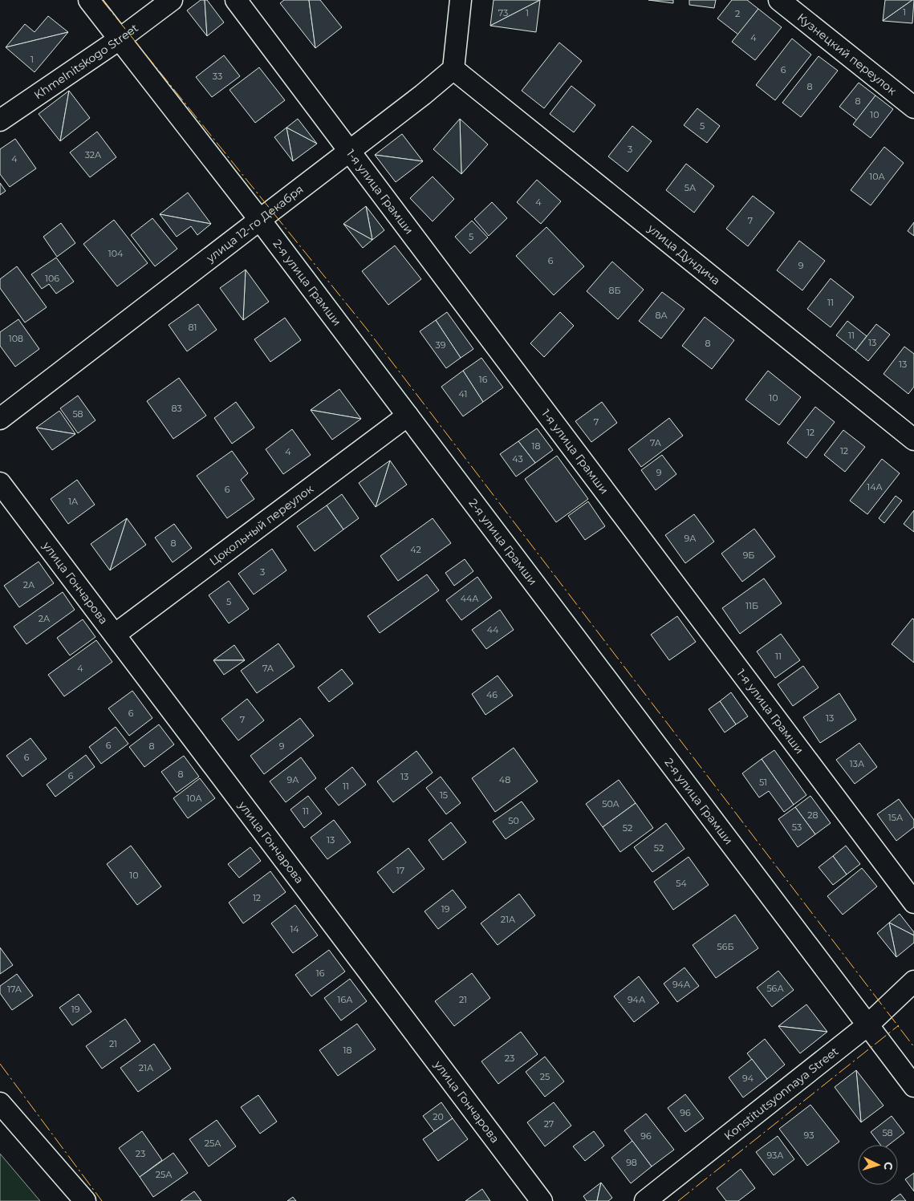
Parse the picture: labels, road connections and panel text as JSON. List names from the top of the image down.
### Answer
{
  "streets": {
    "street": [
      "Кузнецкий переулок",
      "Khmelnitskogo Street",
      "1-я улица Грамши",
      "улица 12-го Декабря",
      "улица Дундича",
      "2-я улица Грамши",
      "Цокольный переулок",
      "улица Гончарова",
      "Konstitutsyonnaya Street"
    ]
  },
  "crossings": [
    ["Khmelnitskogo Street", "2-я улица Грамши"],
    ["1-я улица Грамши", "улица 12-го Декабря"],
    ["улица 12-го Декабря", "улица Дундича"],
    ["улица 12-го Декабря", "2-я улица Грамши"],
    ["2-я улица Грамши", "Цокольный переулок"],
    ["2-я улица Грамши", "Konstitutsyonnaya Street"],
    ["Цокольный переулок", "улица Гончарова"]
  ],
  "house_numbers": [
    "1",
    "73",
    "1",
    "2",
    "4",
    "1",
    "6",
    "33",
    "8",
    "8",
    "10",
    "5",
    "3",
    "32А",
    "4",
    "10А",
    "5А",
    "4",
    "7",
    "5",
    "104",
    "6",
    "9",
    "106",
    "8Б",
    "11",
    "8А",
    "81",
    "11",
    "108",
    "13",
    "8",
    "39",
    "13",
    "16",
    "41",
    "10",
    "83",
    "58",
    "7",
    "12",
    "7А",
    "18",
    "12",
    "4",
    "43",
    "9",
    "14А",
    "6",
    "1А",
    "9А",
    "8",
    "42",
    "9Б",
    "3",
    "2А",
    "44А",
    "5",
    "11Б",
    "2А",
    "44",
    "11",
    "4",
    "7А",
    "46",
    "6",
    "13",
    "7",
    "6",
    "8",
    "9",
    "6",
    "13А",
    "8",
    "6",
    "13",
    "9А",
    "48",
    "51",
    "11",
    "15",
    "10А",
    "50А",
    "11",
    "28",
    "15А",
    "50",
    "53",
    "52",
    "13",
    "52",
    "17",
    "10",
    "54",
    "12",
    "19",
    "21А",
    "14",
    "56Б",
    "16",
    "94А",
    "56А",
    "17А",
    "16А",
    "21",
    "94А",
    "19",
    "21",
    "18",
    "23",
    "21А",
    "25",
    "94",
    "96",
    "20",
    "27",
    "58",
    "93",
    "96",
    "25А",
    "23",
    "93А",
    "98",
    "25А"
  ],
  "north": "right"
}
